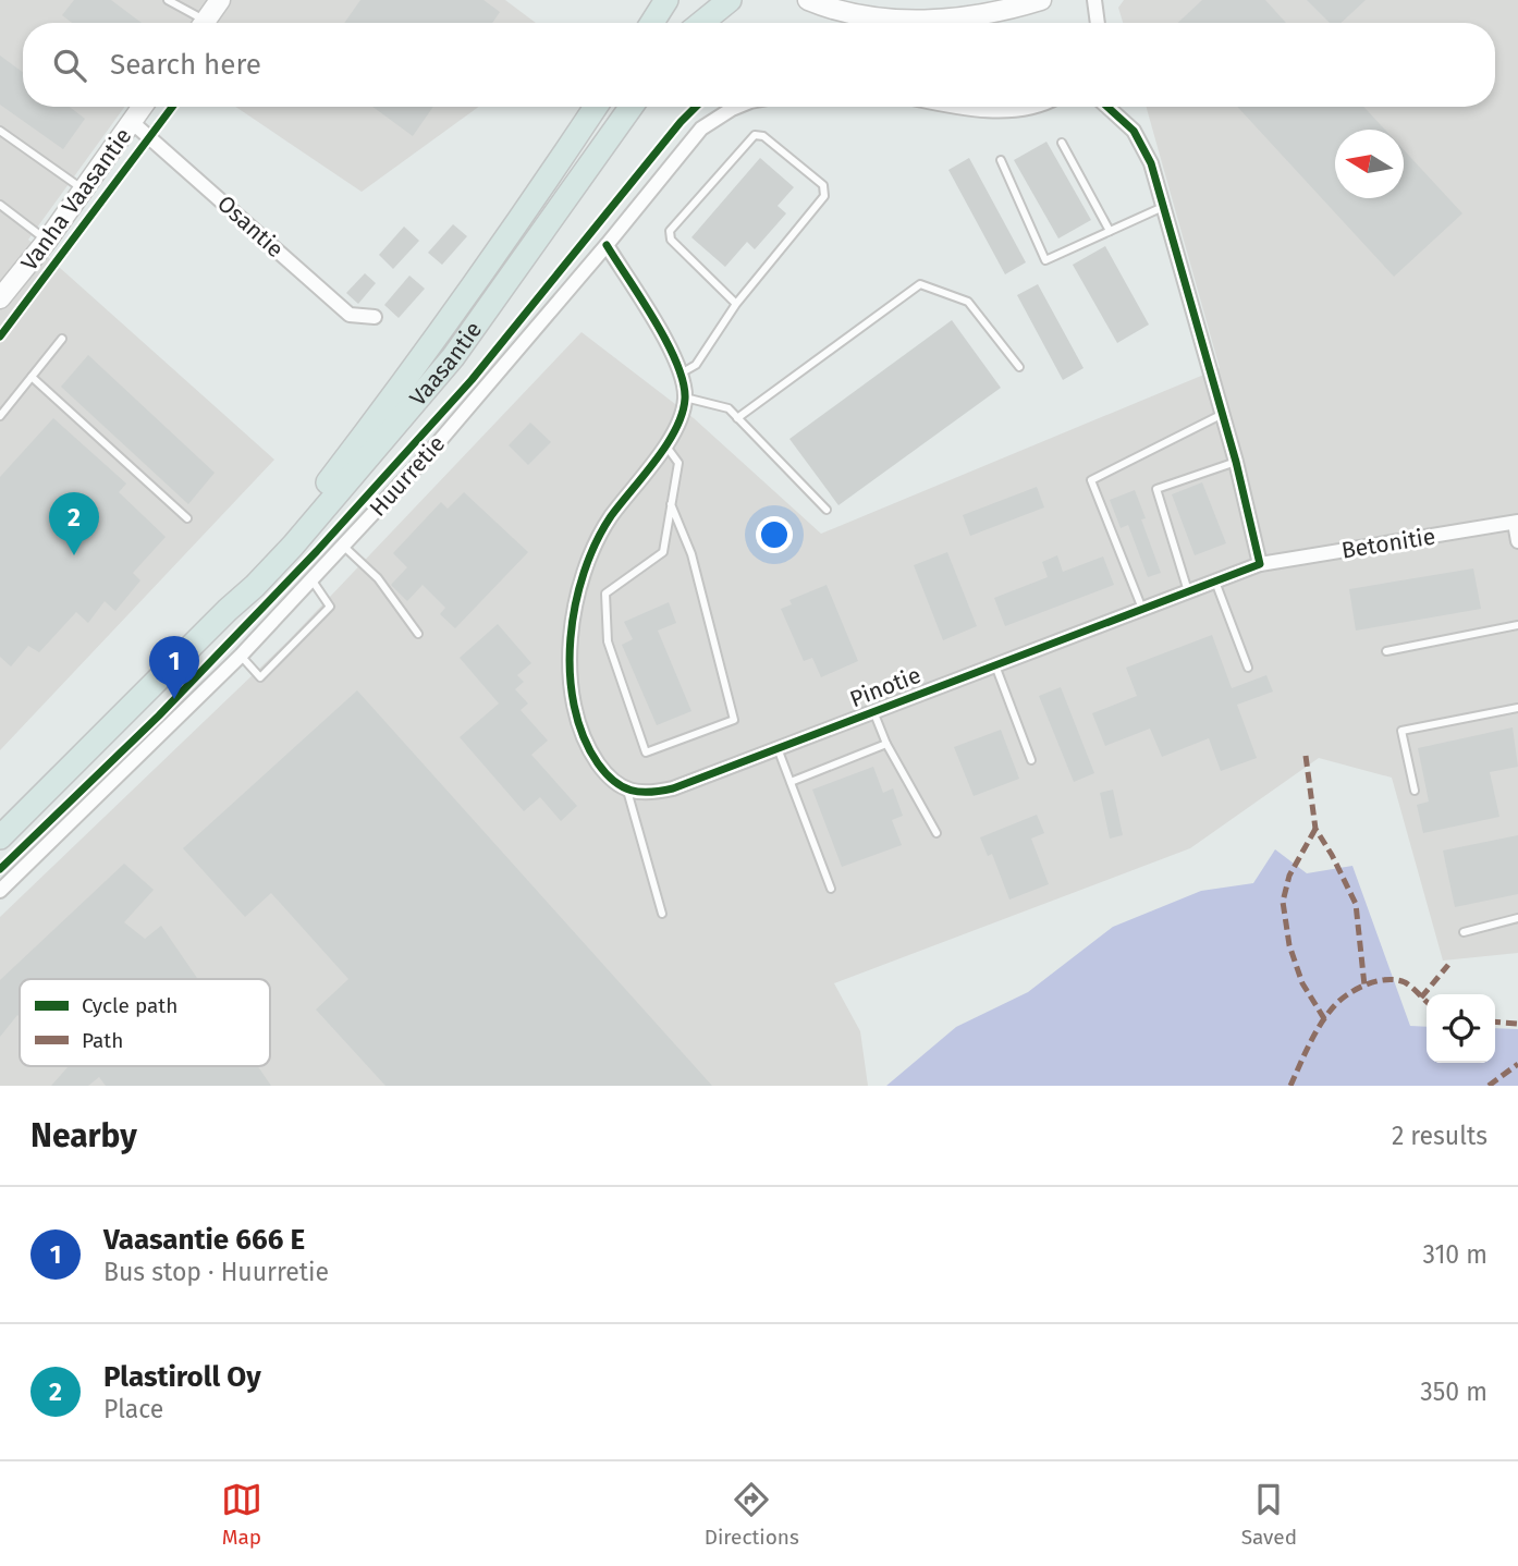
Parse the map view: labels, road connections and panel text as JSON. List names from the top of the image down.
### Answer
{
  "streets": {
    "highway": ["Vaasantie"],
    "main road": ["Vanha Vaasantie"],
    "street": [
      "Osantie",
      "Huurretie",
      "Betonitie",
      "Pinotie"
    ]
  },
  "crossings": [
    ["Vanha Vaasantie", "Osantie"],
    ["Betonitie", "Pinotie"]
  ],
  "legend": ["Cycle path", "Path"],
  "north": "left",
  "page": {
    "search": "Search here",
    "pins": ["2", "1"],
    "heading": ["Nearby", "2 results"],
    "list": [
      {
        "mark": "1",
        "name": "Vaasantie 666 E",
        "note": "Bus stop · Huurretie",
        "value": "310 m"
      },
      {
        "mark": "2",
        "name": "Plastiroll Oy",
        "note": "Place",
        "value": "350 m"
      }
    ],
    "nav": ["Map", "Directions", "Saved"]
  }
}
